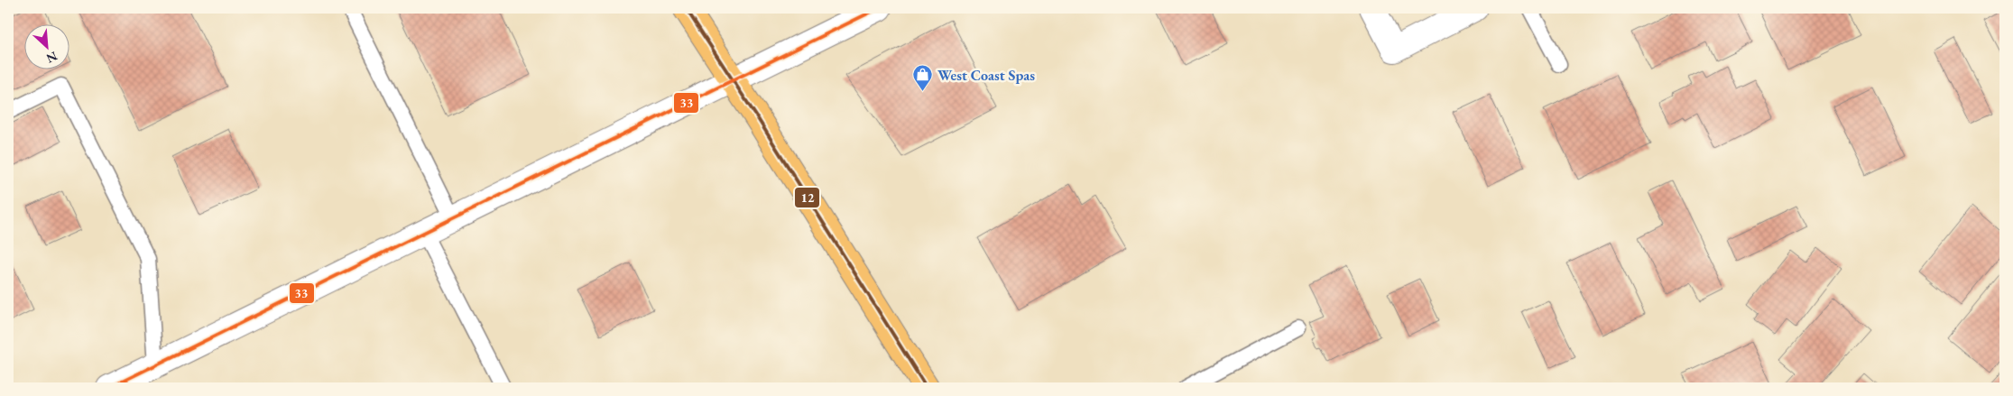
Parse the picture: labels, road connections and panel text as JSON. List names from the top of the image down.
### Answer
{
  "places": {
    "shop": ["West Coast Spas"]
  },
  "lines": ["transit line 12", "transit line 33"],
  "north": "bottom right"
}
